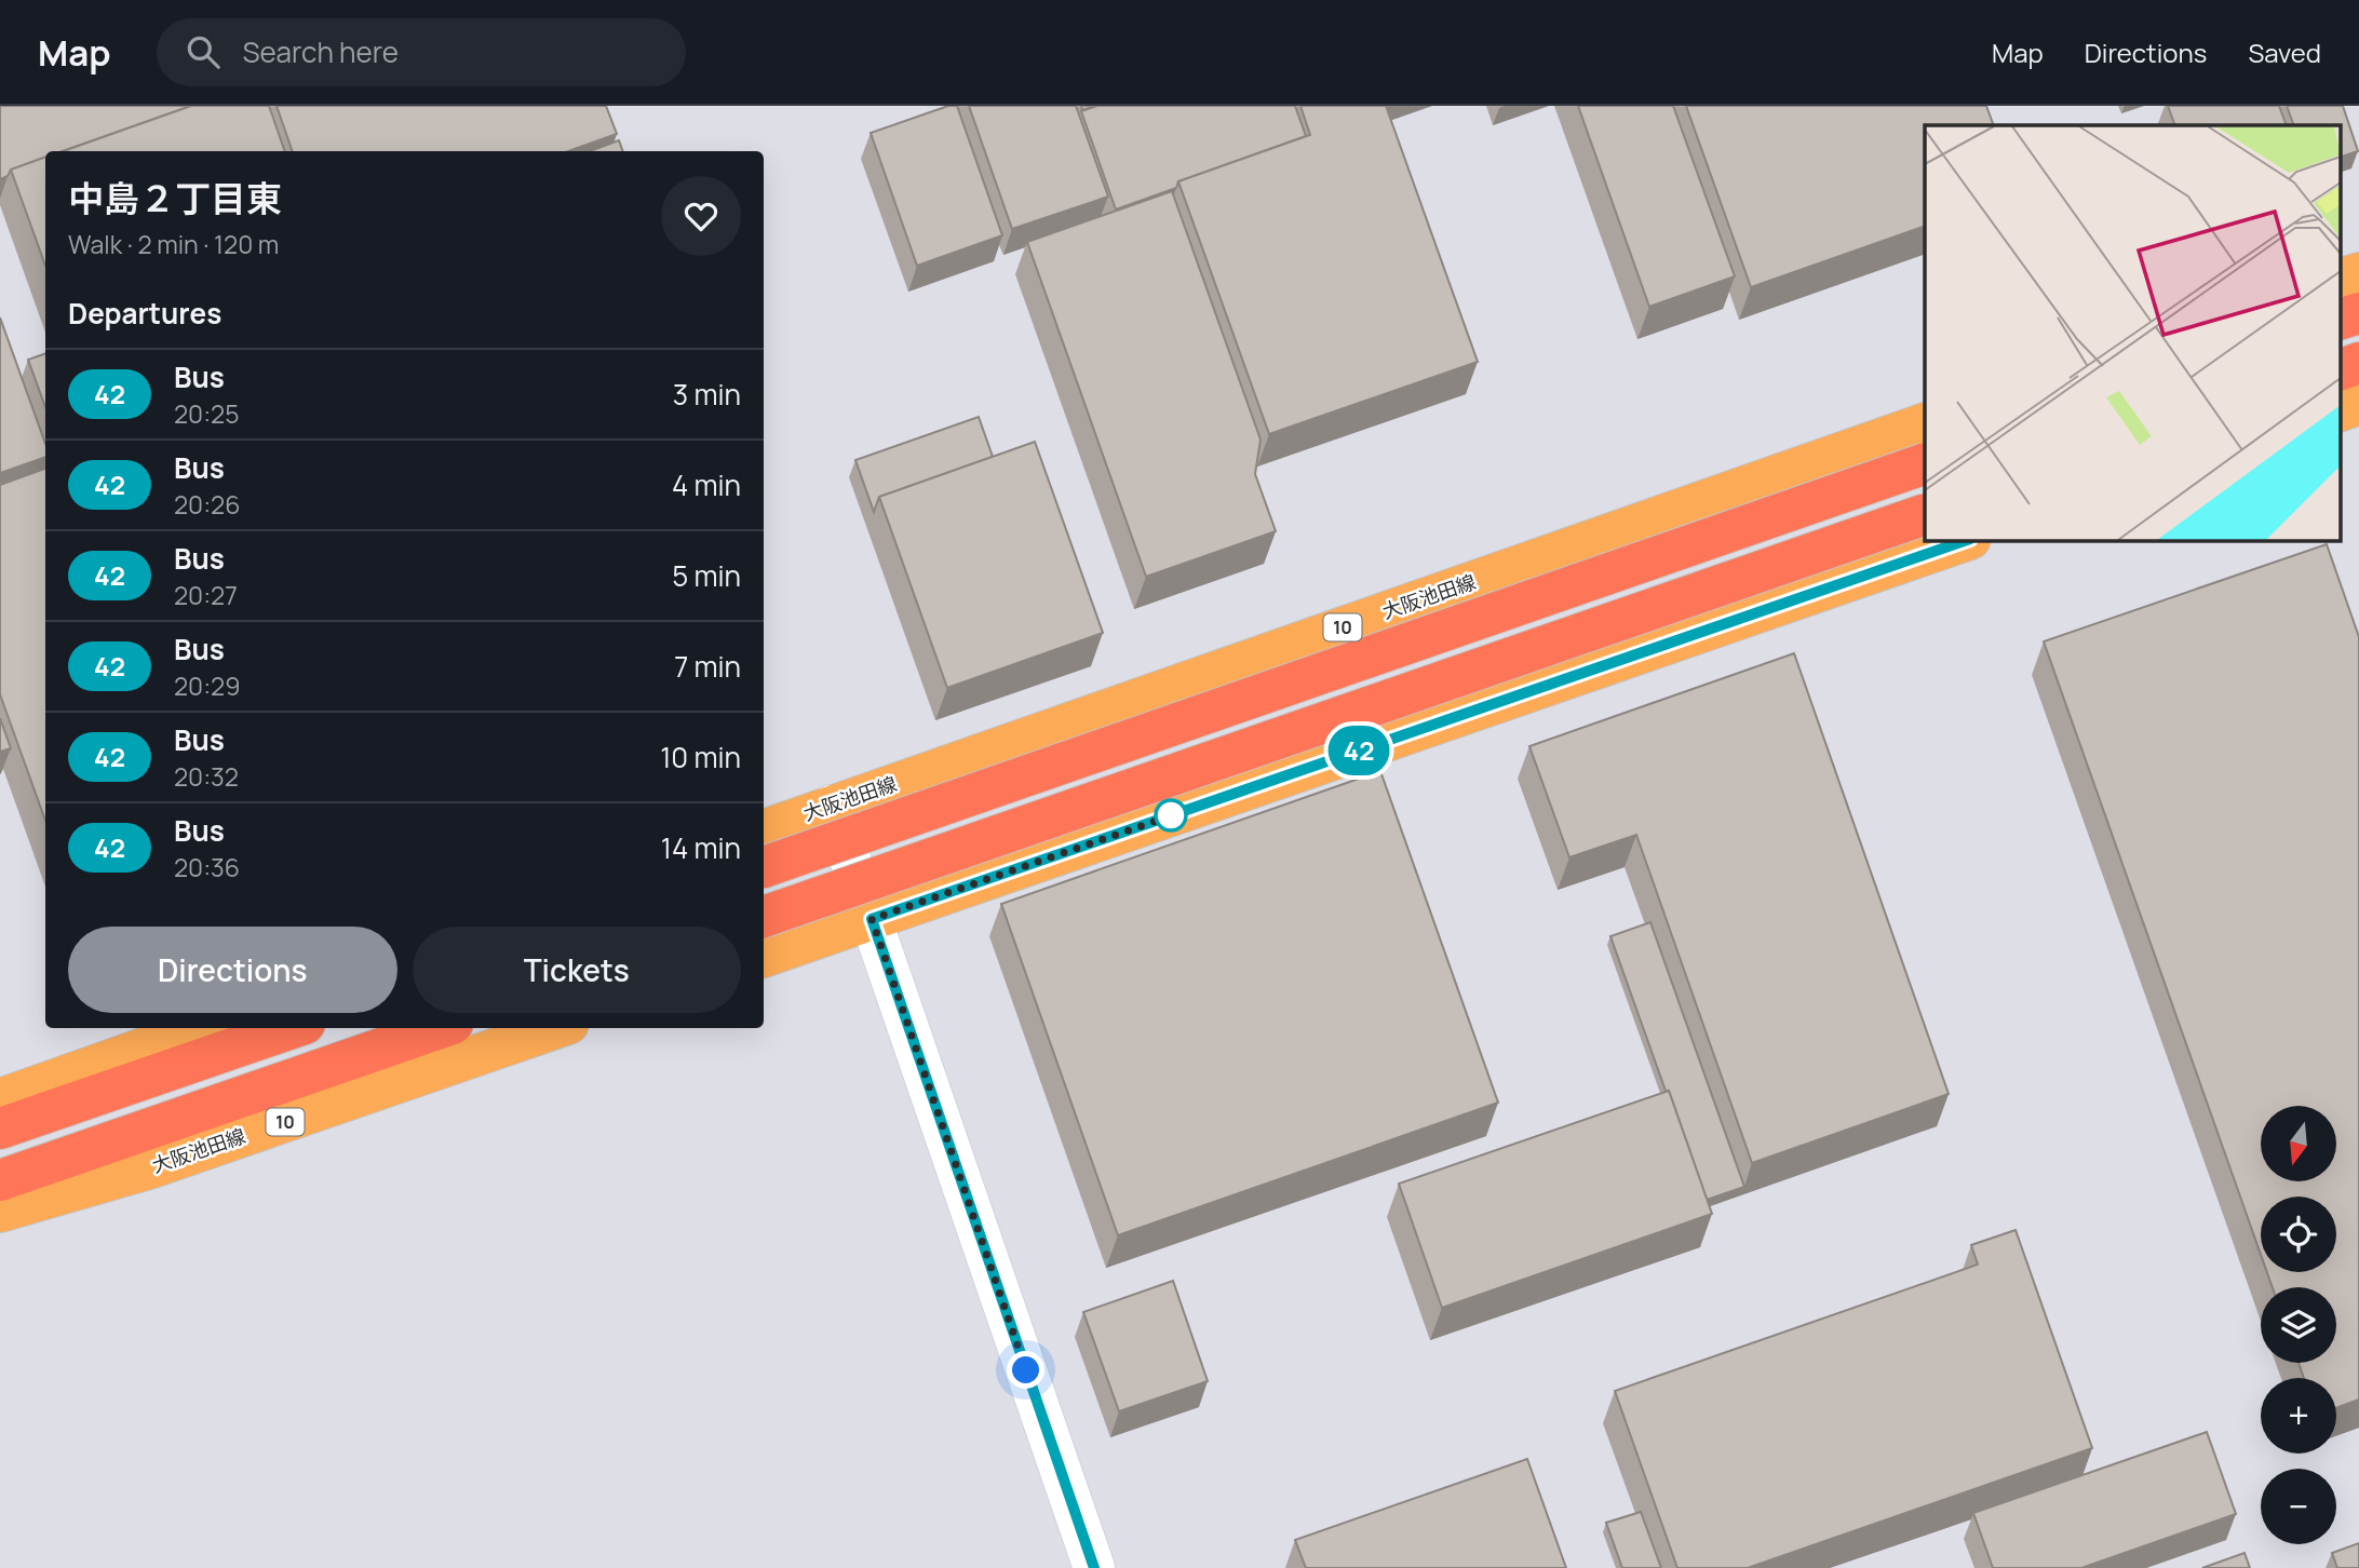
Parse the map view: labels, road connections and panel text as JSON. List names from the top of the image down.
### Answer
{
  "streets": {
    "main road": ["大阪池田線", "10"]
  },
  "lines": ["bus line 42"],
  "north": "bottom",
  "page": {
    "header": "Map",
    "search": "Search here",
    "nav": ["Map", "Directions", "Saved"],
    "on_map": "42",
    "heading": [
      ["中島２丁目東", "Walk · 2 min · 120 m"],
      "Departures"
    ],
    "list": [
      {
        "mark": "42",
        "name": "Bus",
        "note": "20:25",
        "value": "3 min"
      },
      {
        "mark": "42",
        "name": "Bus",
        "note": "20:26",
        "value": "4 min"
      },
      {
        "mark": "42",
        "name": "Bus",
        "note": "20:27",
        "value": "5 min"
      },
      {
        "mark": "42",
        "name": "Bus",
        "note": "20:29",
        "value": "7 min"
      },
      {
        "mark": "42",
        "name": "Bus",
        "note": "20:32",
        "value": "10 min"
      },
      {
        "mark": "42",
        "name": "Bus",
        "note": "20:36",
        "value": "14 min"
      }
    ],
    "buttons": ["Directions", "Tickets"],
    "map_buttons": ["+", "−"]
  }
}
